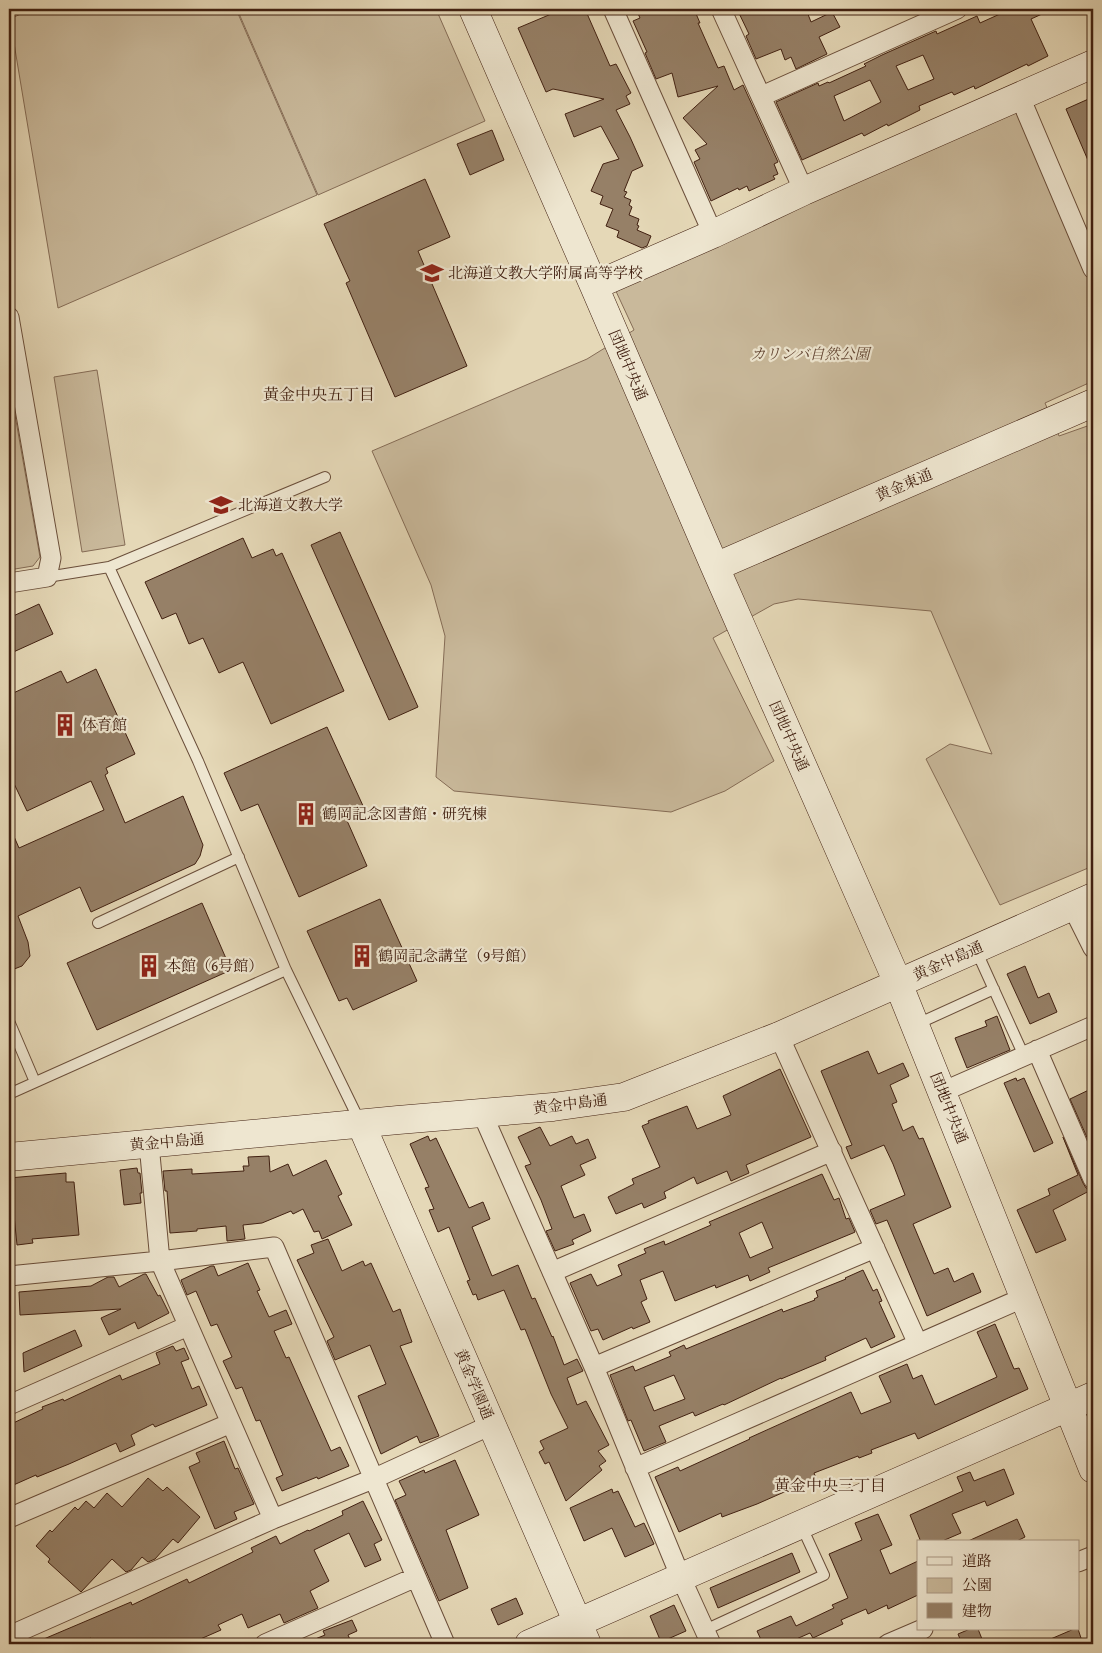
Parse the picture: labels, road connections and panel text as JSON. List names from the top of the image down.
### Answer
{
  "streets": {
    "street": [
      "団地中央通",
      "黄金東通",
      "黄金中島通",
      "黄金学園通"
    ]
  },
  "crossings": [
    ["団地中央通", "黄金東通"],
    ["団地中央通", "黄金中島通"],
    ["黄金中島通", "黄金学園通"]
  ],
  "districts": ["黄金中央五丁目", "黄金中央三丁目"],
  "parks": ["カリンバ自然公園"],
  "places": {
    "school or university": ["北海道文教大学附属高等学校", "北海道文教大学"],
    "building": [
      "体育館",
      "鶴岡記念図書館・研究棟",
      "鶴岡記念講堂（9号館）",
      "本館（6号館）"
    ]
  },
  "legend": ["道路", "公園", "建物"]
}
